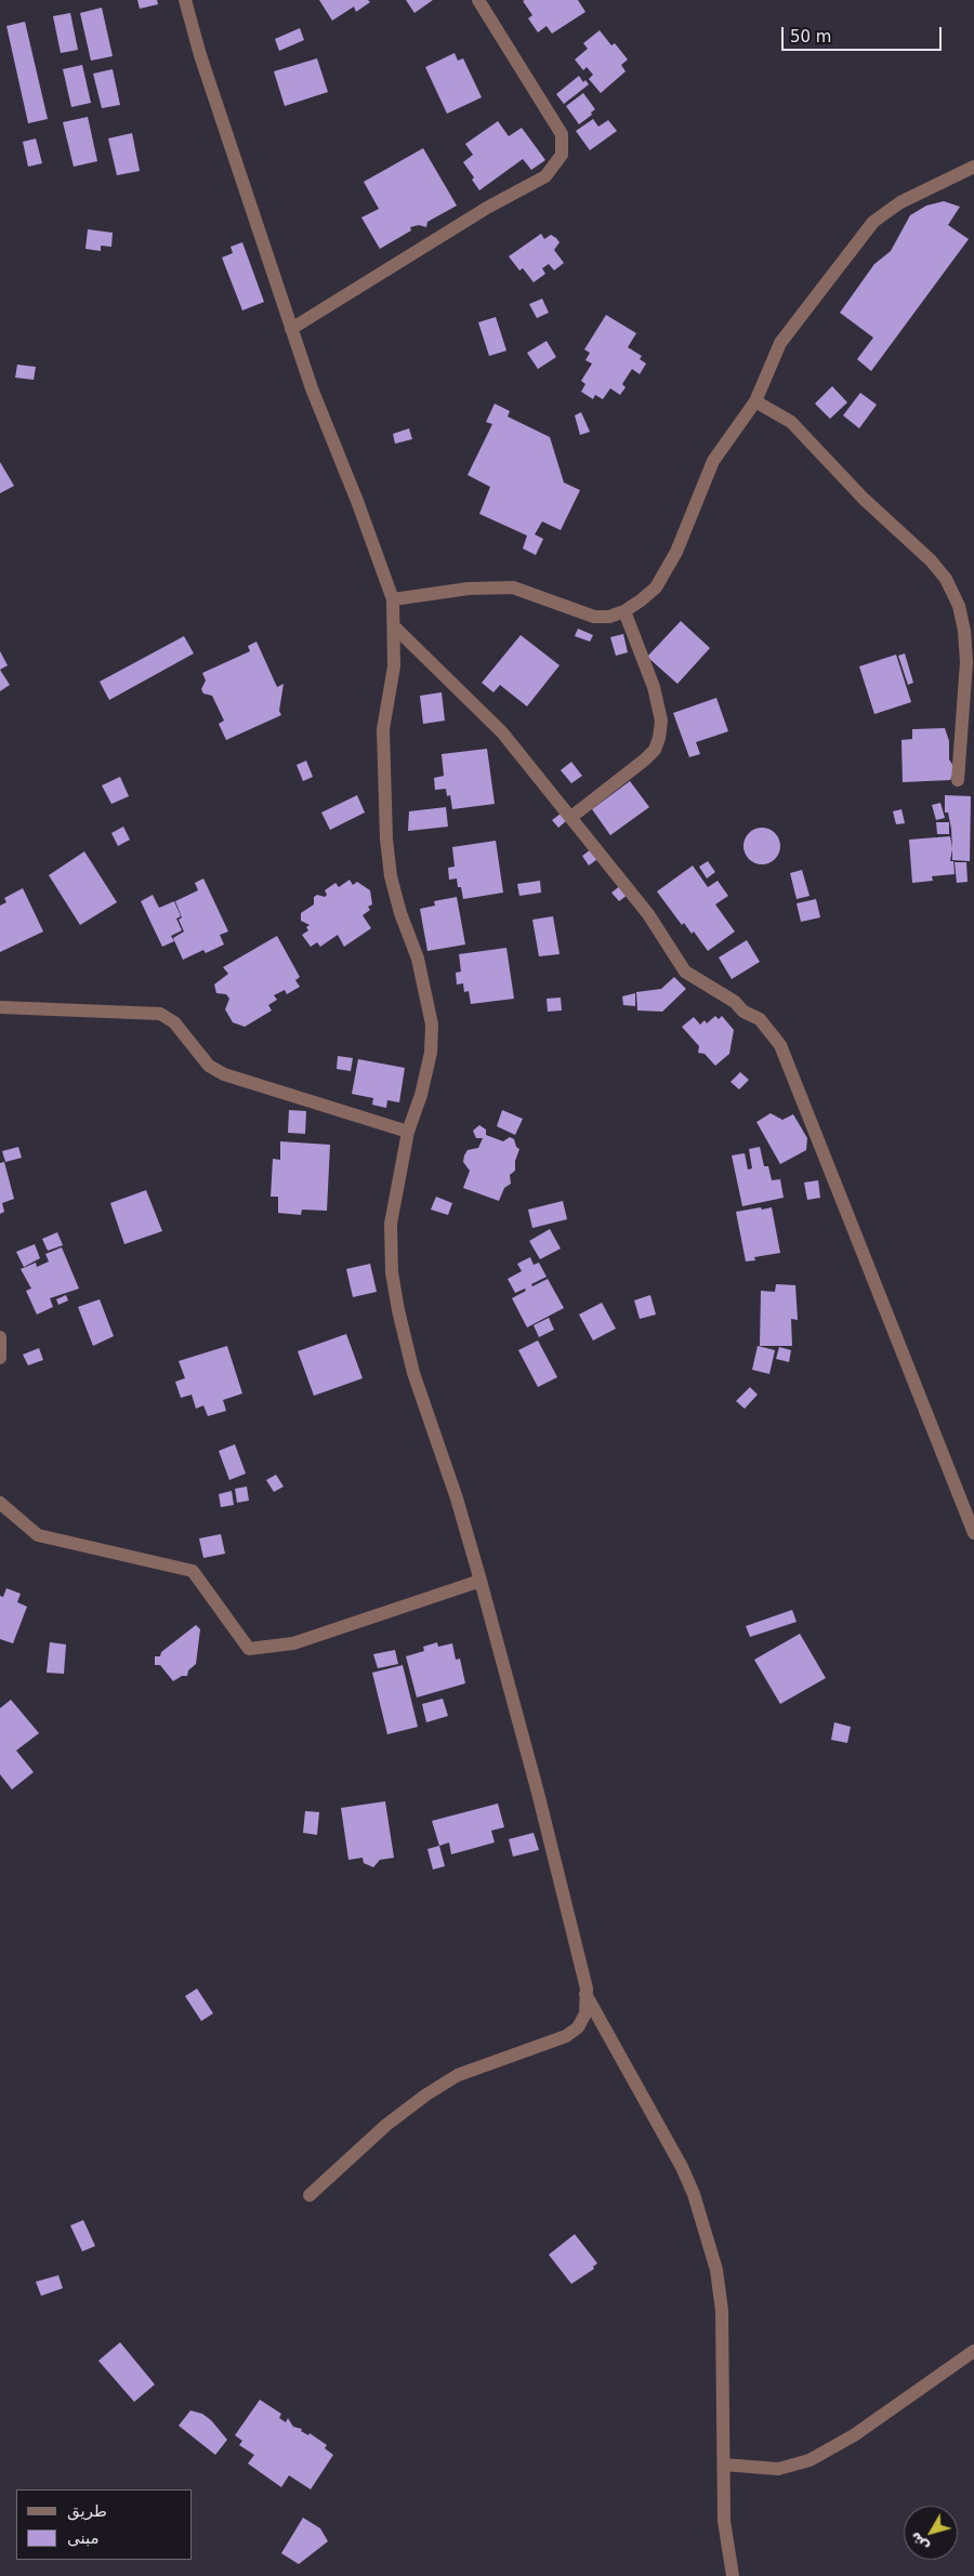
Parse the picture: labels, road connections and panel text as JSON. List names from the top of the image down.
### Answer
{
  "legend": ["طريق", "مبنى"],
  "scale_bar": "50 m",
  "north": "bottom left"
}
